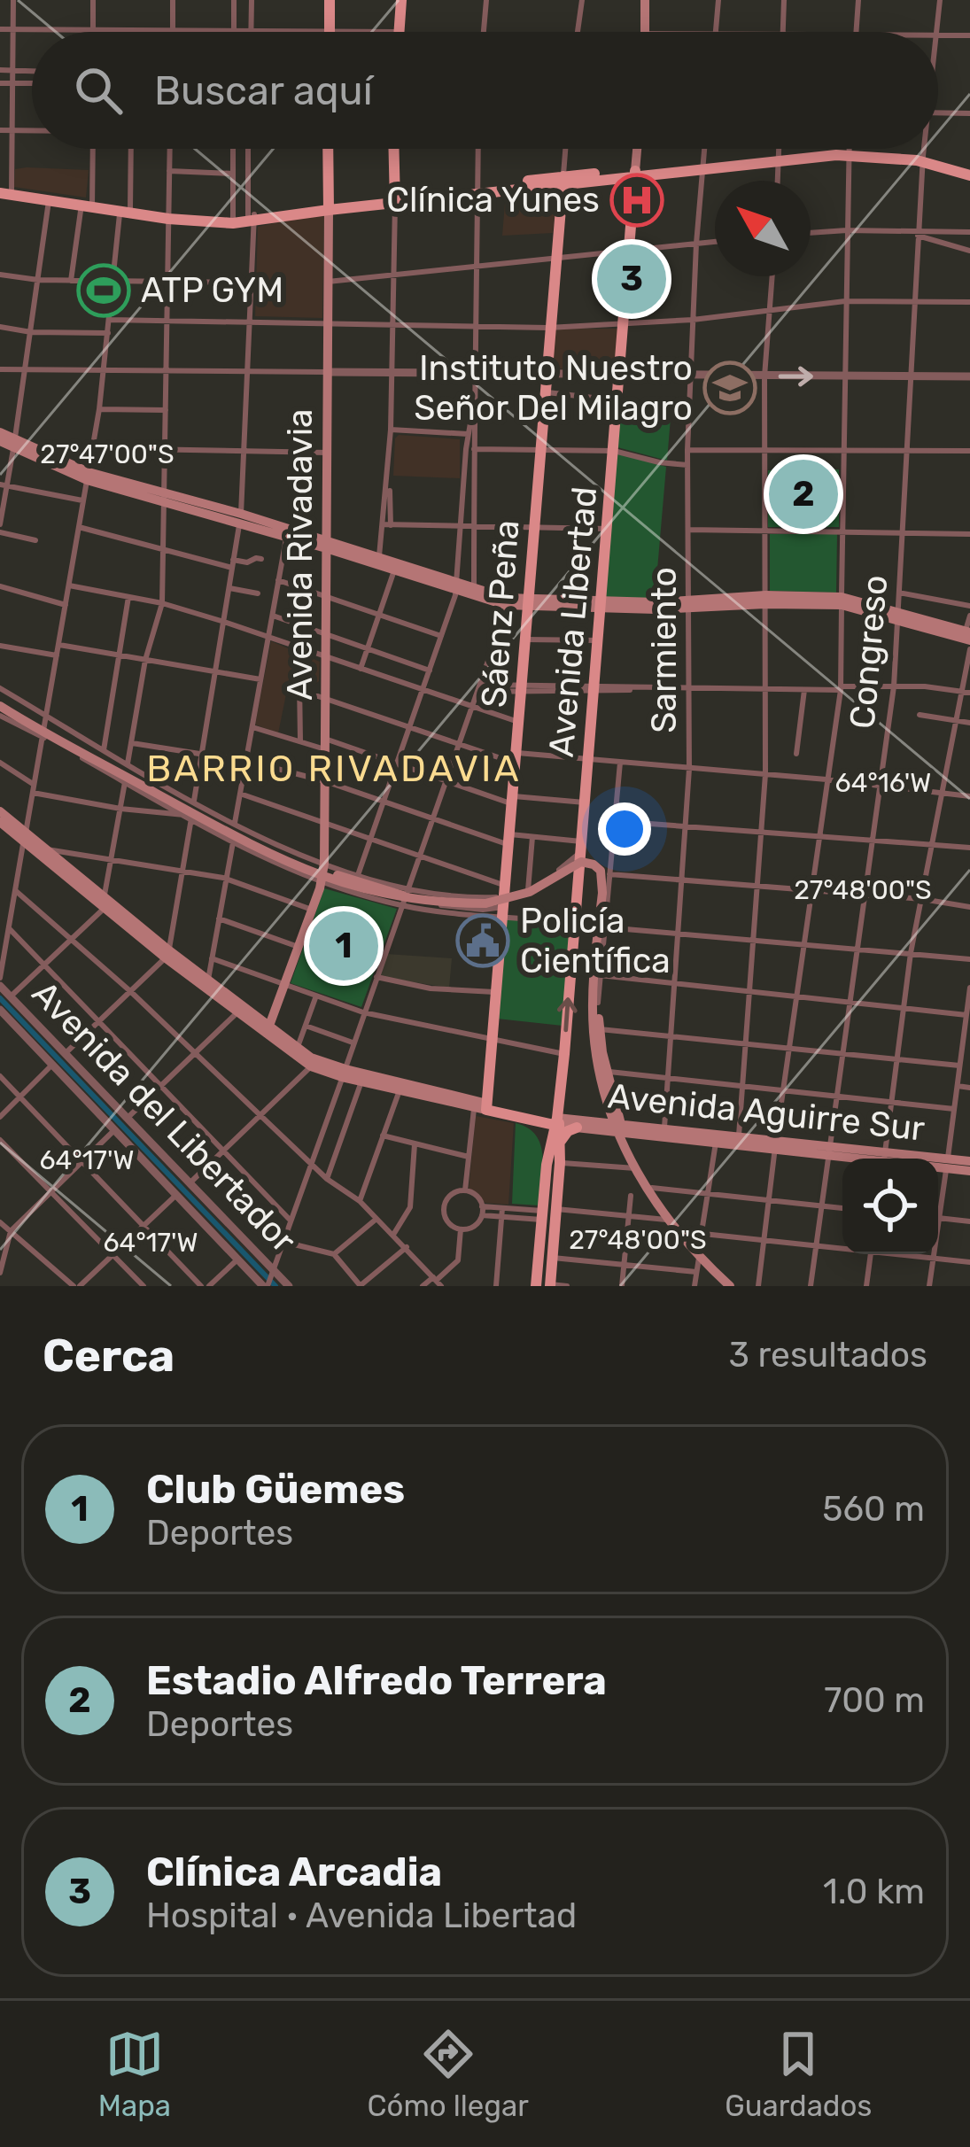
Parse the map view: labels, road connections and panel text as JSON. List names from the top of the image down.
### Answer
{
  "streets": {
    "main road": [
      "Avenida Rivadavia",
      "Sáenz Peña",
      "Avenida Libertad",
      "Avenida Aguirre Sur"
    ],
    "street": ["Sarmiento", "Congreso", "Avenida del Libertador"]
  },
  "crossings": [
    ["Avenida Libertad", "Avenida Aguirre Sur"],
    ["Sarmiento", "Avenida Aguirre Sur"],
    ["Congreso", "Avenida Aguirre Sur"]
  ],
  "districts": ["BARRIO RIVADAVIA"],
  "places": {
    "hospital": ["Clínica Yunes"],
    "sports": ["ATP GYM"],
    "school or university": ["Instituto Nuestro Señor Del Milagro"],
    "public building": ["Policía Científica"]
  },
  "north": "top left",
  "page": {
    "search": "Buscar aquí",
    "pins": ["3", "2", "1"],
    "heading": ["Cerca", "3 resultados"],
    "list": [
      {
        "mark": "1",
        "name": "Club Güemes",
        "note": "Deportes",
        "value": "560 m"
      },
      {
        "mark": "2",
        "name": "Estadio Alfredo Terrera",
        "note": "Deportes",
        "value": "700 m"
      },
      {
        "mark": "3",
        "name": "Clínica Arcadia",
        "note": "Hospital · Avenida Libertad",
        "value": "1.0 km"
      }
    ],
    "nav": ["Mapa", "Cómo llegar", "Guardados"]
  },
  "coordinates": [
    "27°47'00\"S",
    "64°16'W",
    "27°48'00\"S",
    "64°17'W"
  ]
}
